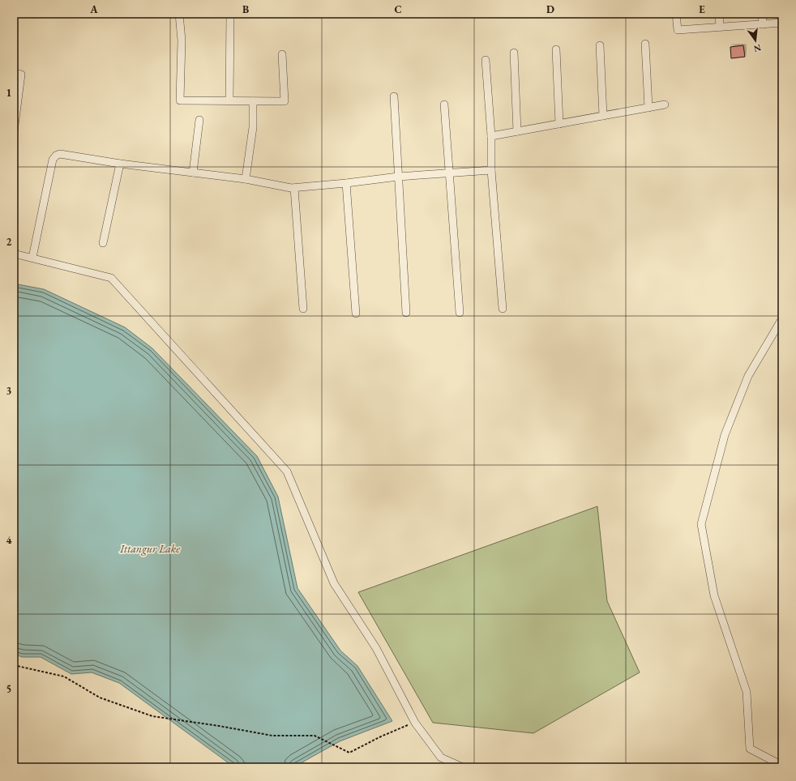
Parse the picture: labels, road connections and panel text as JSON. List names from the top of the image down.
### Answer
{
  "water": ["Ittangur Lake"],
  "north": "bottom",
  "grid": {
    "columns": [
      "A",
      "B",
      "C",
      "D",
      "E"
    ],
    "rows": [
      "1",
      "2",
      "3",
      "4",
      "5"
    ]
  }
}
